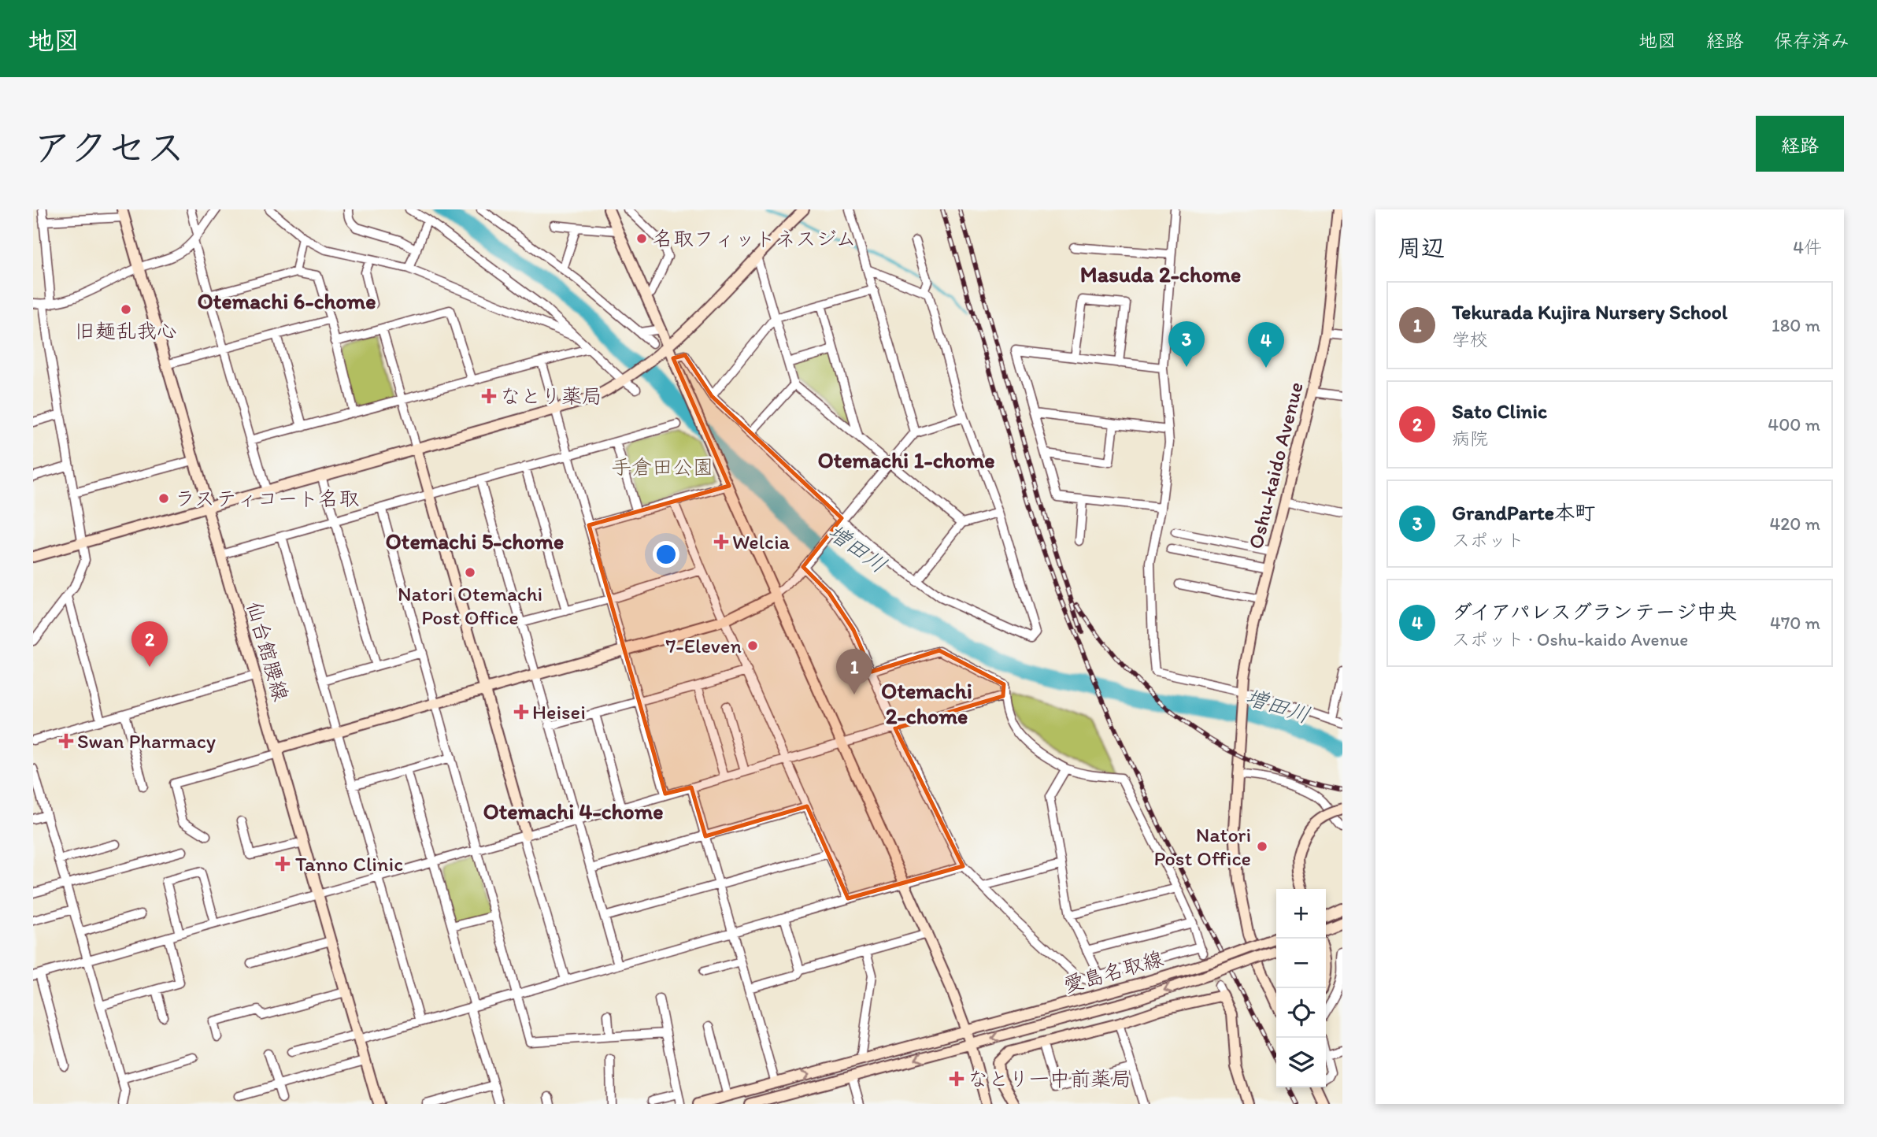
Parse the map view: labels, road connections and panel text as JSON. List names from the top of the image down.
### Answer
{
  "streets": {
    "street": ["Oshu-kaido Avenue", "仙台館腰線", "愛島名取線"]
  },
  "districts": [
    "Masuda 2-chome",
    "Otemachi 6-chome",
    "Otemachi 1-chome",
    "Otemachi 5-chome",
    "Otemachi 2-chome",
    "Otemachi 4-chome"
  ],
  "water": ["増田川"],
  "parks": ["手倉田公園"],
  "places": {
    "other": [
      "名取フィットネスジム",
      "旧麺乱我心",
      "ラスティコート名取",
      "Natori Otemachi Post Office",
      "7-Eleven",
      "Natori Post Office"
    ],
    "health": [
      "なとり薬局",
      "Welcia",
      "Heisei",
      "Swan Pharmacy",
      "Tanno Clinic",
      "なとり一中前薬局"
    ]
  },
  "page": {
    "header": "地図",
    "nav": ["地図", "経路", "保存済み"],
    "title": "アクセス",
    "buttons": "経路",
    "heading": ["周辺", "4件"],
    "list": [
      {
        "mark": "1",
        "name": "Tekurada Kujira Nursery School",
        "note": "学校",
        "value": "180 m"
      },
      {
        "mark": "2",
        "name": "Sato Clinic",
        "note": "病院",
        "value": "400 m"
      },
      {
        "mark": "3",
        "name": "GrandParte本町",
        "note": "スポット",
        "value": "420 m"
      },
      {
        "mark": "4",
        "name": "ダイアパレスグランテージ中央",
        "note": "スポット · Oshu-kaido Avenue",
        "value": "470 m"
      }
    ],
    "pins": [
      "3",
      "4",
      "2",
      "1"
    ],
    "map_buttons": ["+", "−"]
  }
}
